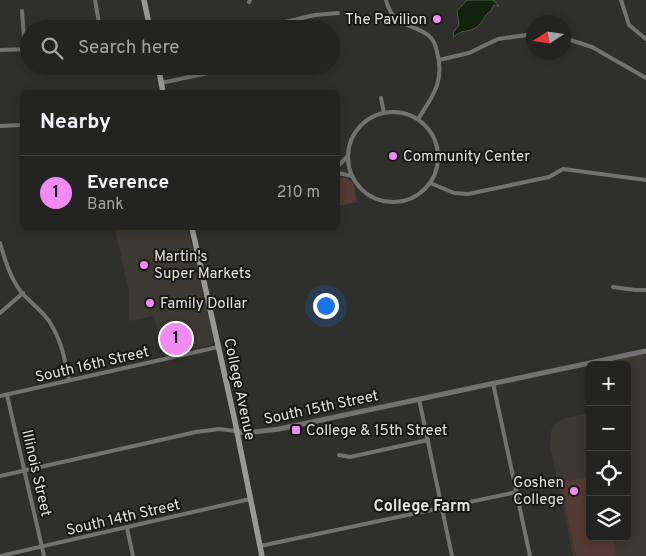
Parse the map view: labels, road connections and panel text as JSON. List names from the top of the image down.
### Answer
{
  "streets": {
    "main road": ["College Avenue"],
    "street": [
      "South 16th Street",
      "South 15th Street",
      "Illinois Street",
      "South 14th Street"
    ]
  },
  "crossings": [
    ["South 16th Street", "College Avenue"],
    ["South 16th Street", "Illinois Street"],
    ["College Avenue", "South 15th Street"],
    ["College Avenue", "South 14th Street"],
    ["South 15th Street", "Illinois Street"],
    ["Illinois Street", "South 14th Street"]
  ],
  "districts": ["College Farm"],
  "places": {
    "other": [
      "The Pavilion",
      "Community Center",
      "Martin's Super Markets",
      "Family Dollar",
      "Goshen College"
    ],
    "transit": ["College & 15th Street"]
  },
  "north": "left",
  "page": {
    "search": "Search here",
    "heading": "Nearby",
    "list": [
      {
        "mark": "1",
        "name": "Everence",
        "note": "Bank",
        "value": "210 m"
      }
    ],
    "pins": "1",
    "map_buttons": ["+", "−"]
  }
}
